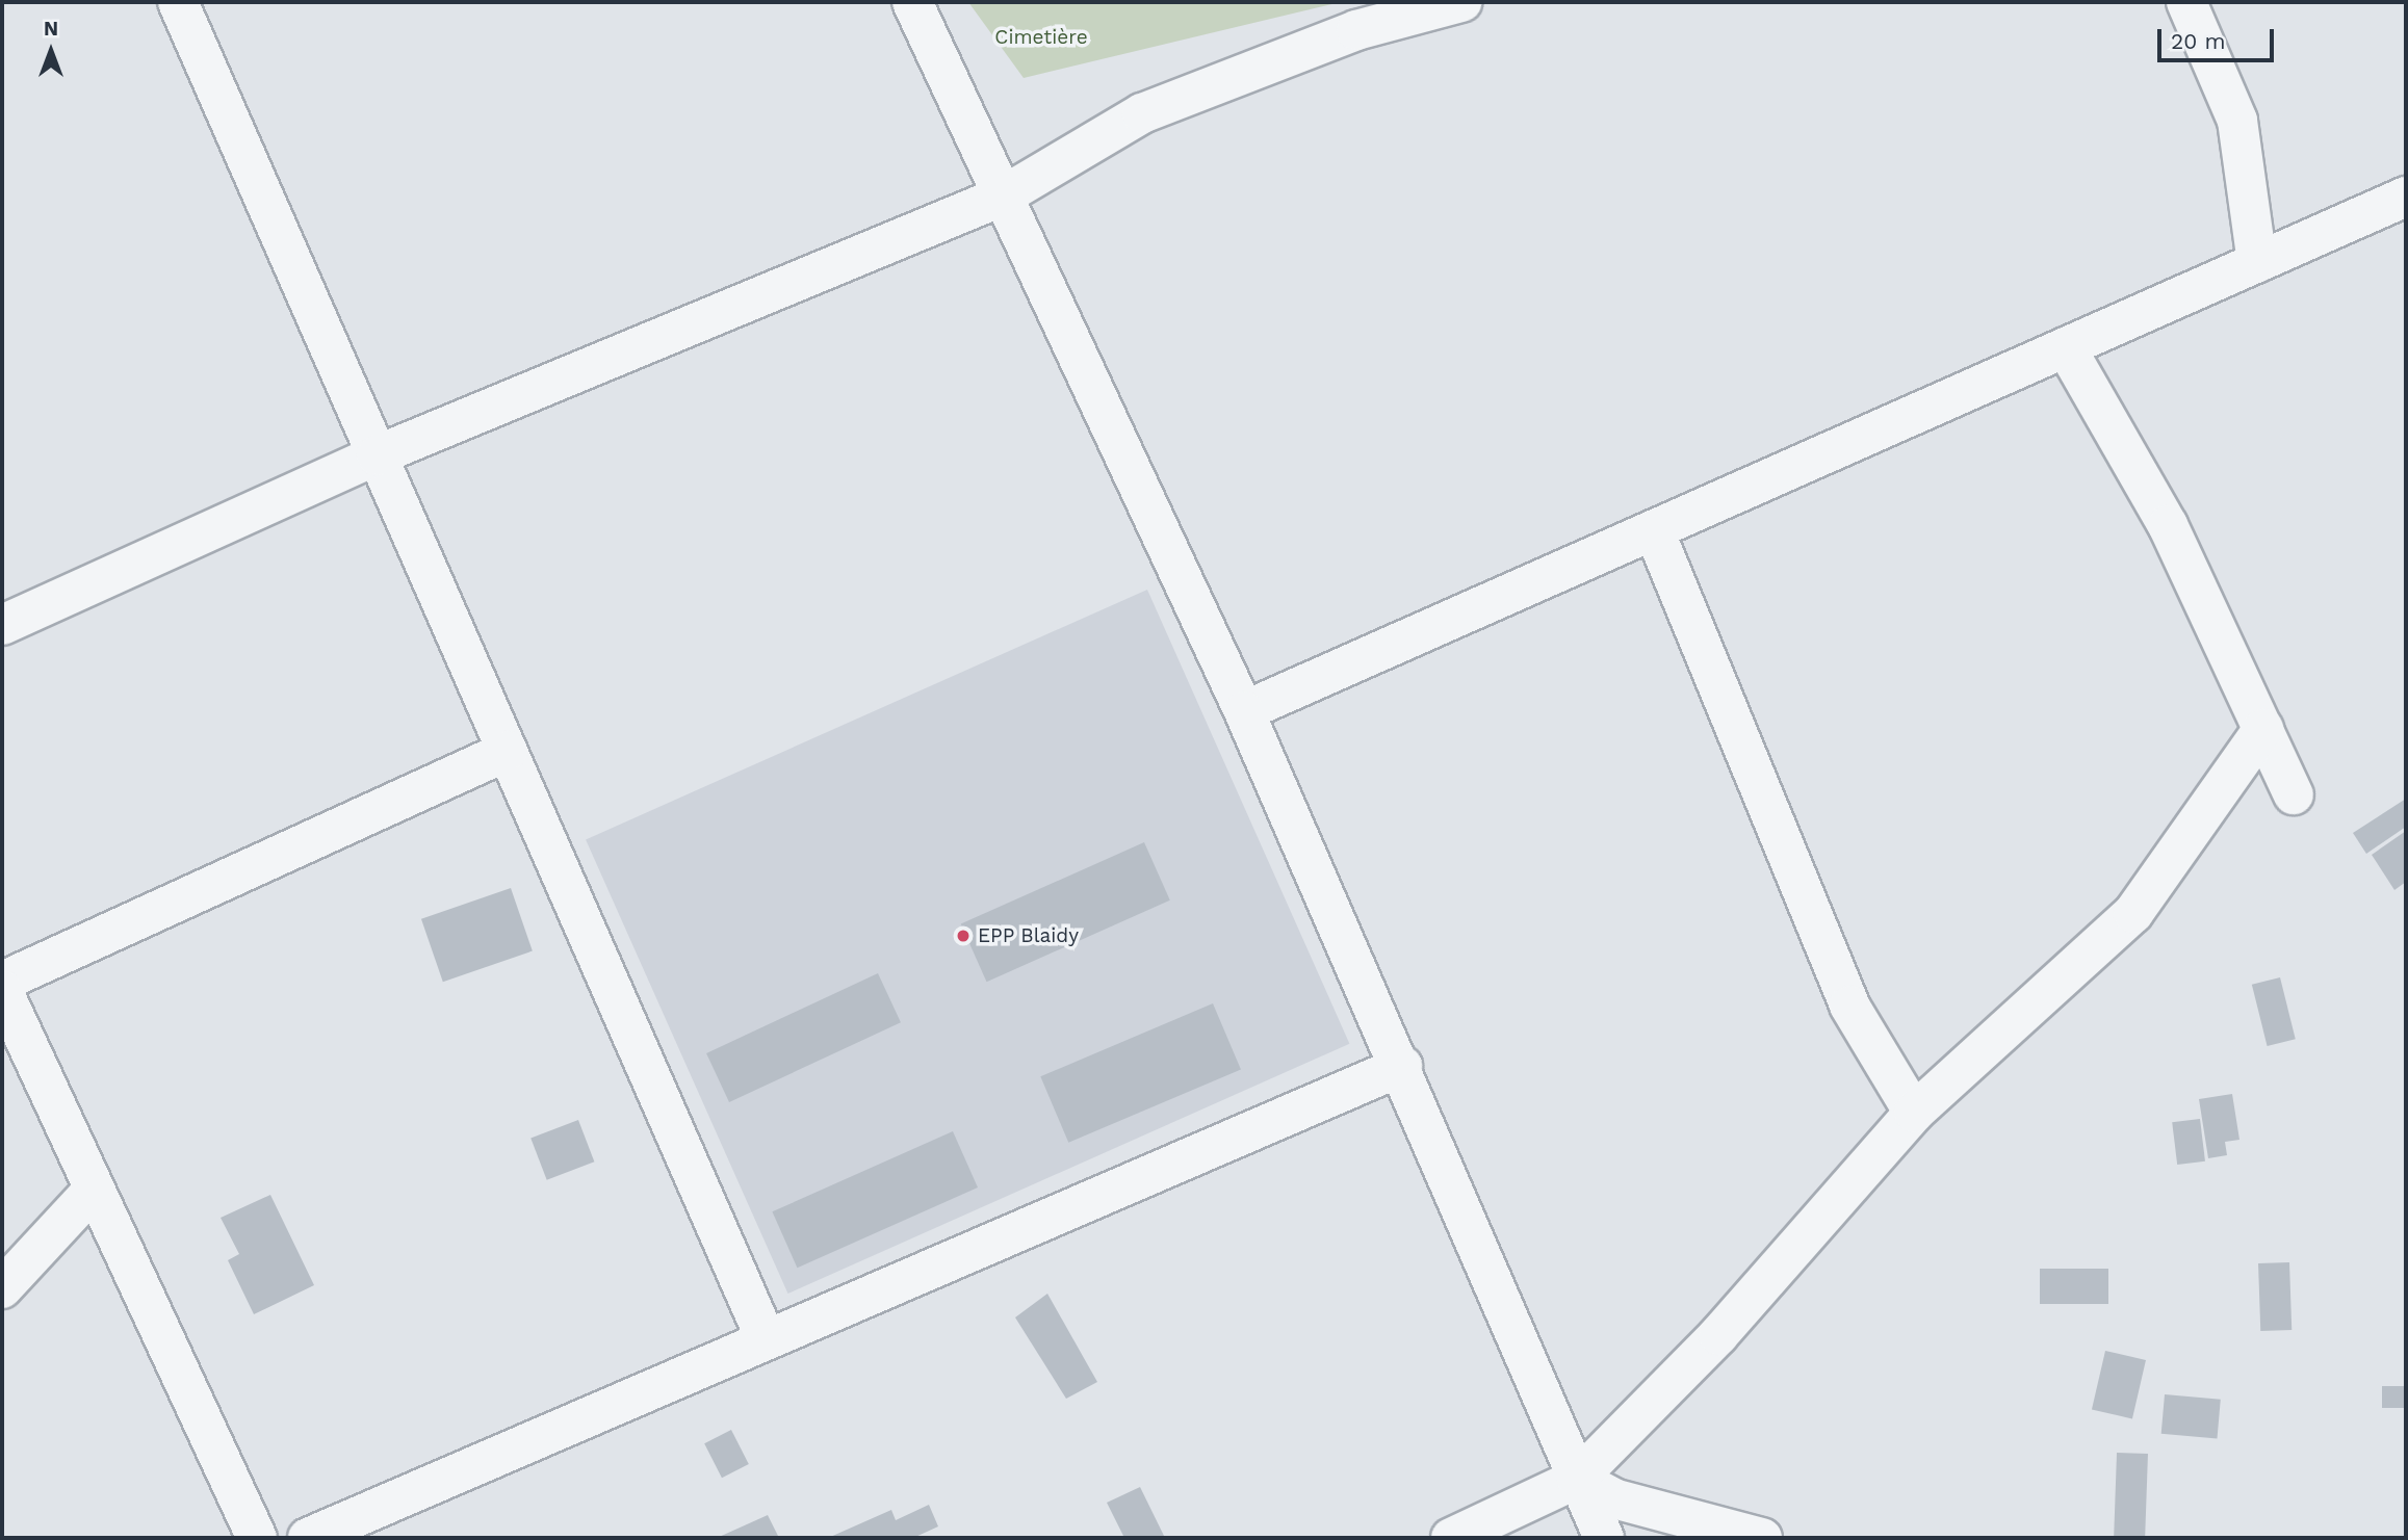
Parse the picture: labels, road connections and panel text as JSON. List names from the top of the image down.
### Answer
{
  "parks": ["Cimetière"],
  "places": ["EPP Blaidy"],
  "scale_bar": "20 m",
  "north": "top"
}
